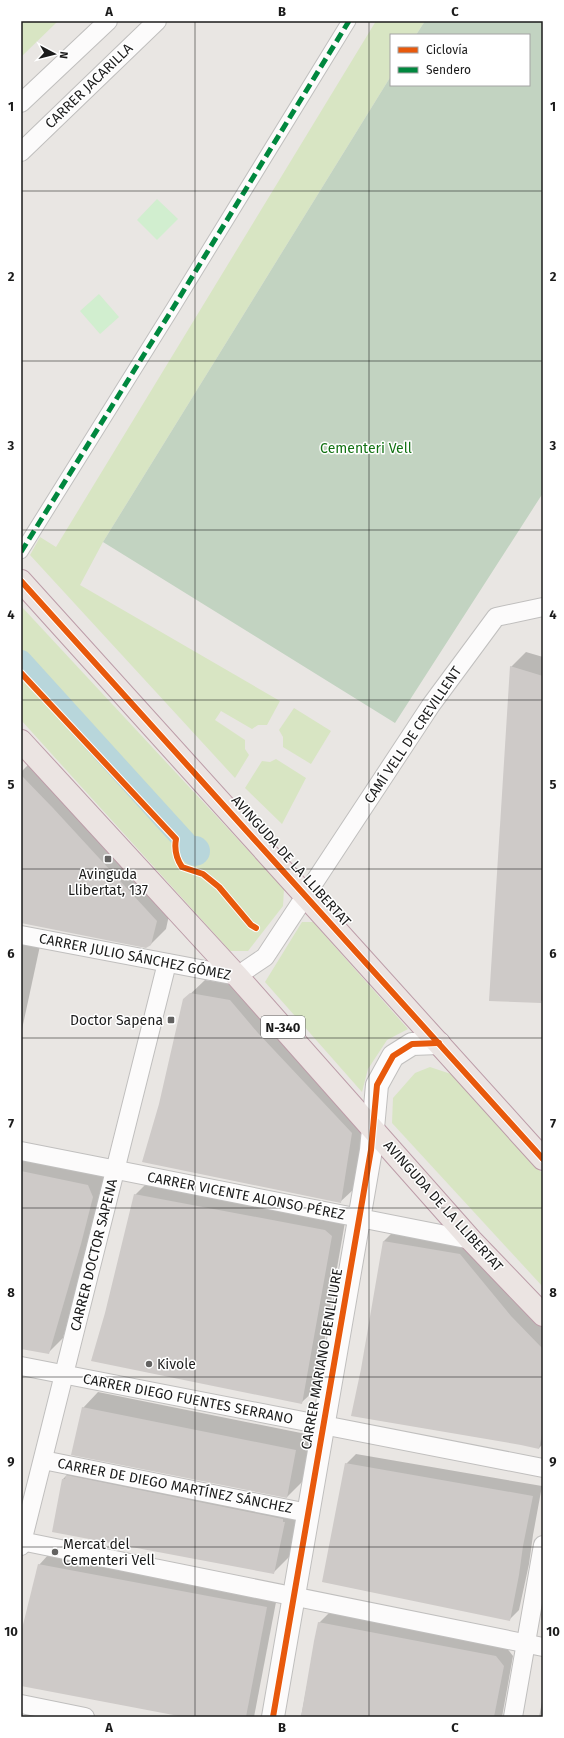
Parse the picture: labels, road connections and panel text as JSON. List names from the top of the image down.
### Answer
{
  "streets": {
    "highway": ["AVINGUDA DE LA LLIBERTAT", "N-340"],
    "street": [
      "CARRER JACARILLA",
      "CAMÍ VELL DE CREVILLENT",
      "CARRER JULIO SÁNCHEZ GÓMEZ",
      "CARRER VICENTE ALONSO PÉREZ",
      "CARRER DOCTOR SAPENA",
      "CARRER MARIANO BENLLIURE",
      "CARRER DIEGO FUENTES SERRANO",
      "CARRER DE DIEGO MARTÍNEZ SÁNCHEZ"
    ]
  },
  "crossings": [
    ["CAMÍ VELL DE CREVILLENT", "AVINGUDA DE LA LLIBERTAT"],
    ["CAMÍ VELL DE CREVILLENT", "CARRER JULIO SÁNCHEZ GÓMEZ"],
    ["AVINGUDA DE LA LLIBERTAT", "CARRER JULIO SÁNCHEZ GÓMEZ"],
    ["AVINGUDA DE LA LLIBERTAT", "CARRER VICENTE ALONSO PÉREZ"],
    ["AVINGUDA DE LA LLIBERTAT", "CARRER MARIANO BENLLIURE"],
    ["CARRER JULIO SÁNCHEZ GÓMEZ", "CARRER DOCTOR SAPENA"],
    ["CARRER VICENTE ALONSO PÉREZ", "CARRER DOCTOR SAPENA"],
    ["CARRER VICENTE ALONSO PÉREZ", "CARRER MARIANO BENLLIURE"],
    ["CARRER DOCTOR SAPENA", "CARRER DIEGO FUENTES SERRANO"],
    ["CARRER DOCTOR SAPENA", "CARRER DE DIEGO MARTÍNEZ SÁNCHEZ"],
    ["CARRER MARIANO BENLLIURE", "CARRER DIEGO FUENTES SERRANO"],
    ["CARRER MARIANO BENLLIURE", "CARRER DE DIEGO MARTÍNEZ SÁNCHEZ"]
  ],
  "parks": ["Cementeri Vell"],
  "places": {
    "transit": ["Avinguda Llibertat, 137", "Doctor Sapena"],
    "other": ["Kivole", "Mercat del Cementeri Vell"]
  },
  "legend": ["Ciclovía", "Sendero"],
  "north": "right",
  "grid": {
    "columns": ["A", "B", "C"],
    "rows": [
      "1",
      "2",
      "3",
      "4",
      "5",
      "6",
      "7",
      "8",
      "9",
      "10"
    ]
  }
}
